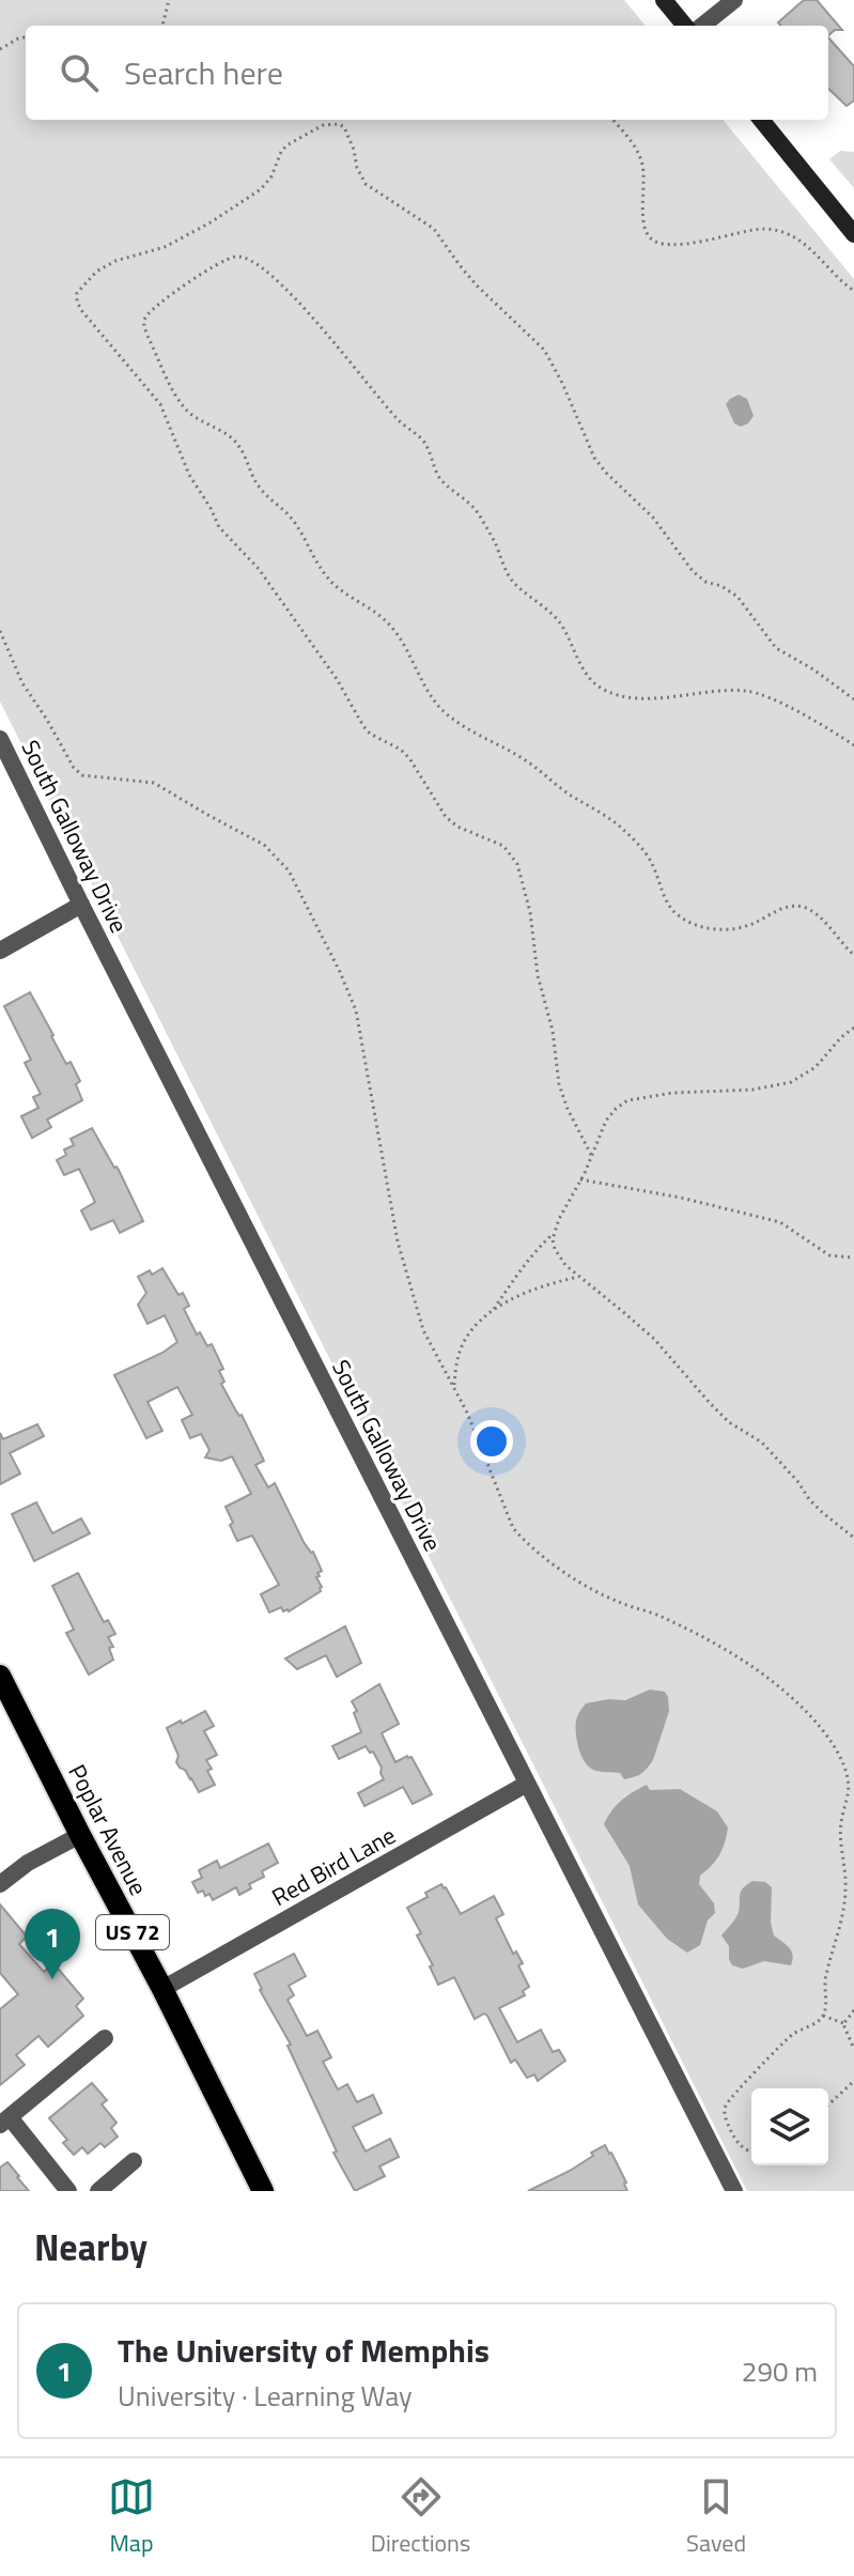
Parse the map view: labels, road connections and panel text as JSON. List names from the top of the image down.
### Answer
{
  "streets": {
    "main road": ["Poplar Avenue", "US 72"],
    "street": ["South Galloway Drive", "Red Bird Lane"]
  },
  "crossings": [
    ["South Galloway Drive", "Red Bird Lane"],
    ["Poplar Avenue", "Red Bird Lane"]
  ],
  "page": {
    "search": "Search here",
    "pins": "1",
    "heading": "Nearby",
    "list": [
      {
        "mark": "1",
        "name": "The University of Memphis",
        "note": "University · Learning Way",
        "value": "290 m"
      }
    ],
    "nav": ["Map", "Directions", "Saved"]
  }
}
